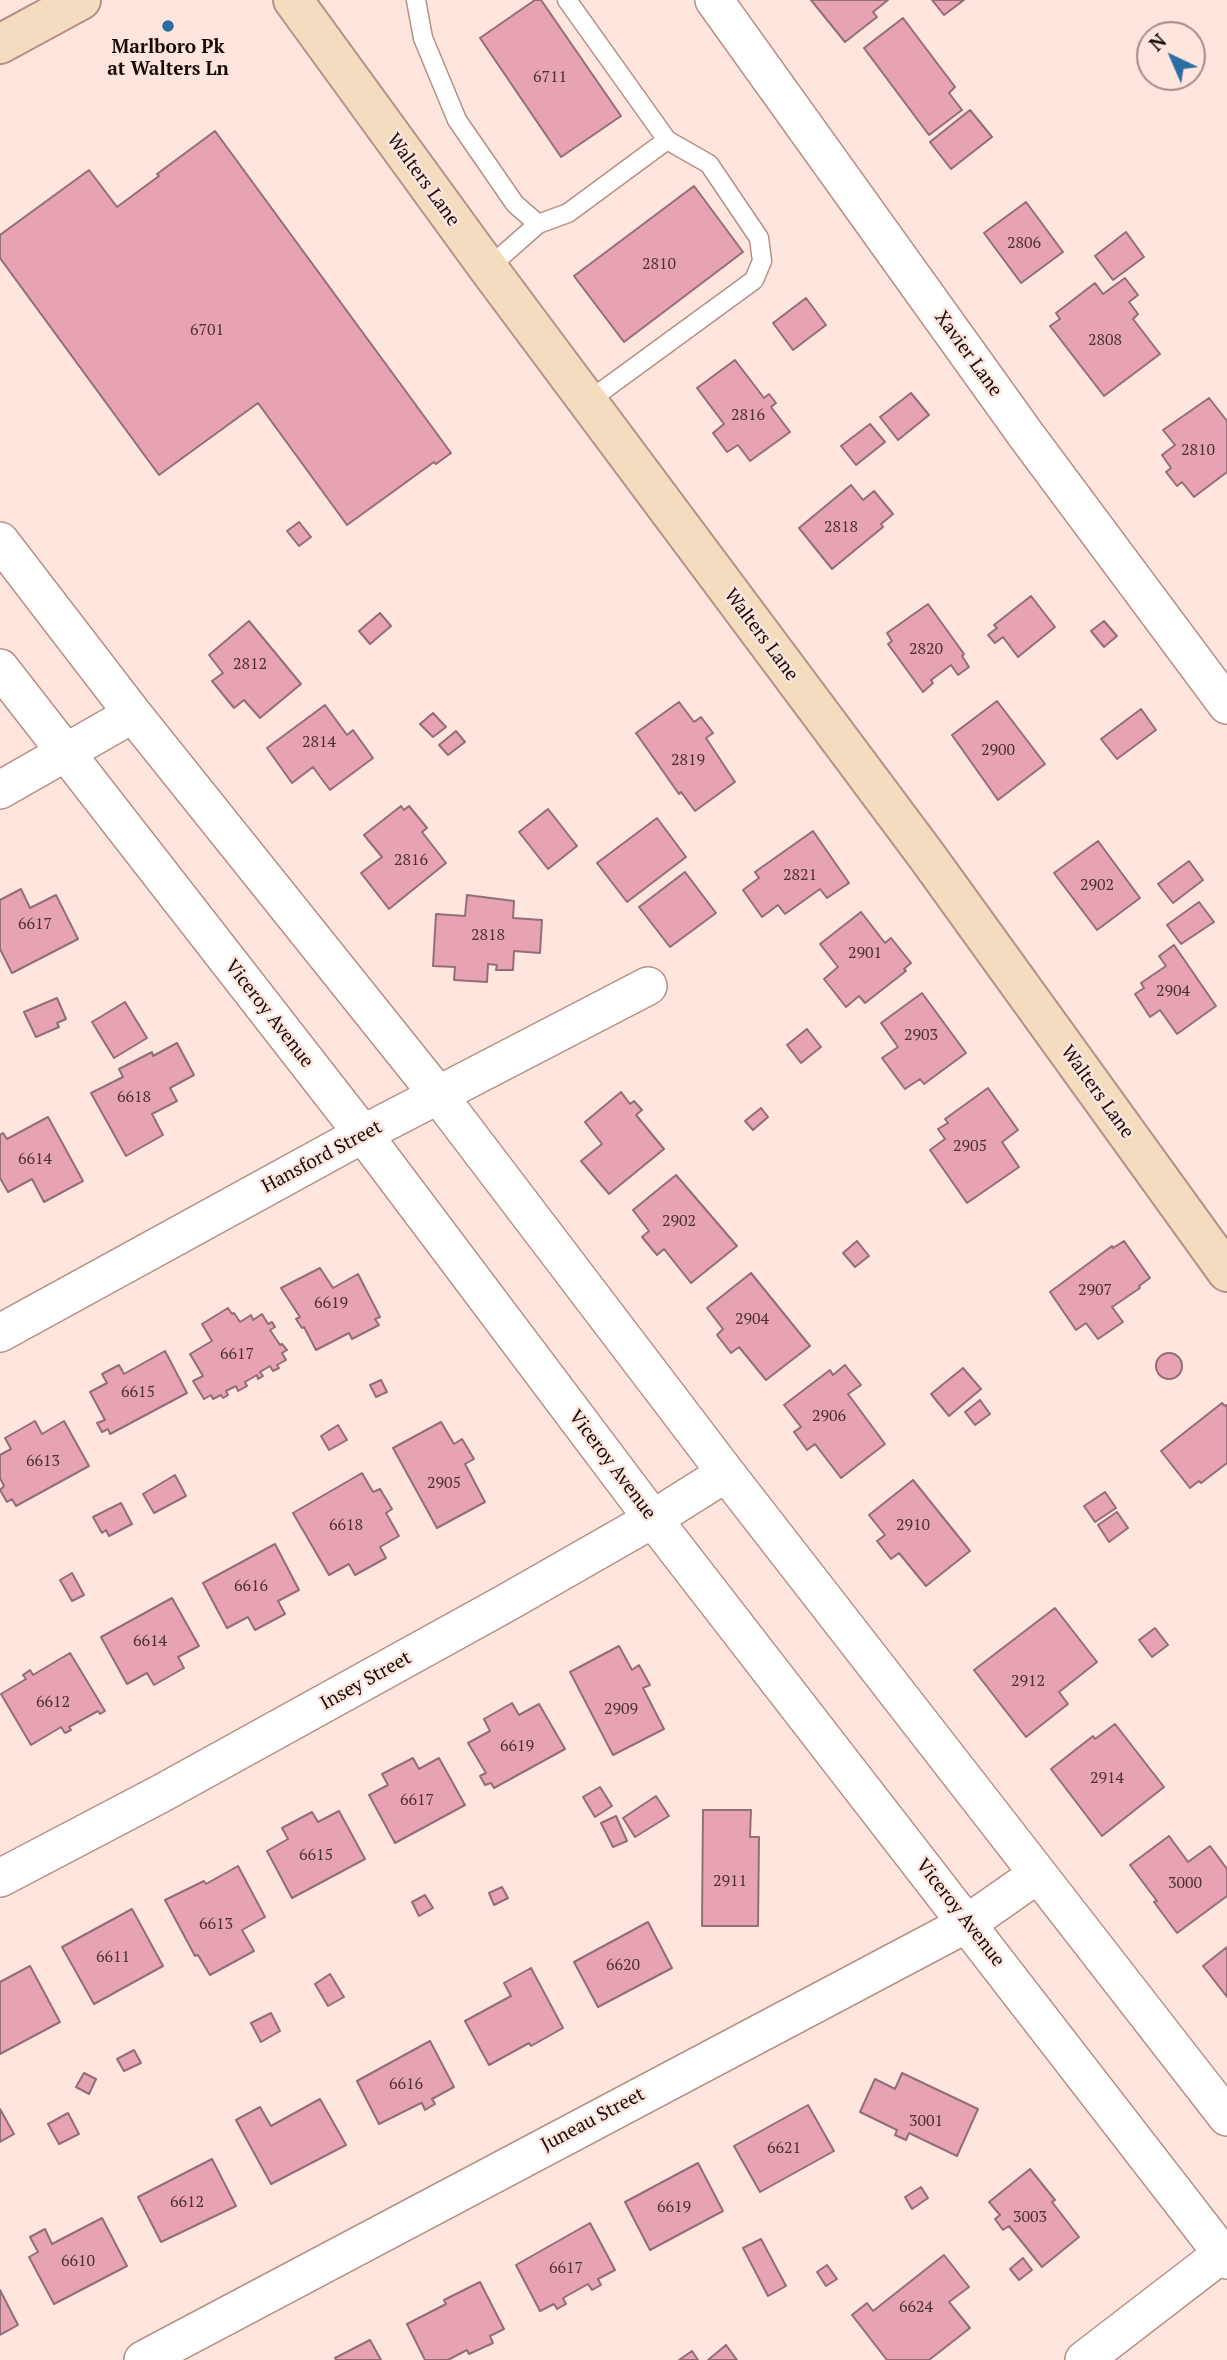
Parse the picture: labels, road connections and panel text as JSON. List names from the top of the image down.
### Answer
{
  "streets": {
    "street": [
      "Walters Lane",
      "Xavier Lane",
      "Viceroy Avenue",
      "Hansford Street",
      "Insey Street",
      "Juneau Street"
    ]
  },
  "crossings": [
    ["Viceroy Avenue", "Hansford Street"],
    ["Viceroy Avenue", "Insey Street"],
    ["Viceroy Avenue", "Juneau Street"]
  ],
  "places": ["Marlboro Pk at Walters Ln"],
  "house_numbers": [
    "6711",
    "2806",
    "2810",
    "6701",
    "2808",
    "2816",
    "2810",
    "2818",
    "2820",
    "2812",
    "2814",
    "2900",
    "2819",
    "2816",
    "2821",
    "2902",
    "6617",
    "2818",
    "2901",
    "2904",
    "2903",
    "6618",
    "2905",
    "6614",
    "2902",
    "2907",
    "6619",
    "2904",
    "6617",
    "6615",
    "2906",
    "6613",
    "2905",
    "6618",
    "2910",
    "6616",
    "6614",
    "2912",
    "6612",
    "2909",
    "6619",
    "2914",
    "6617",
    "6615",
    "2911",
    "3000",
    "6613",
    "6611",
    "6620",
    "6616",
    "3001",
    "6621",
    "6612",
    "6619",
    "3003",
    "6610",
    "6617",
    "6624"
  ],
  "north": "top left"
}
